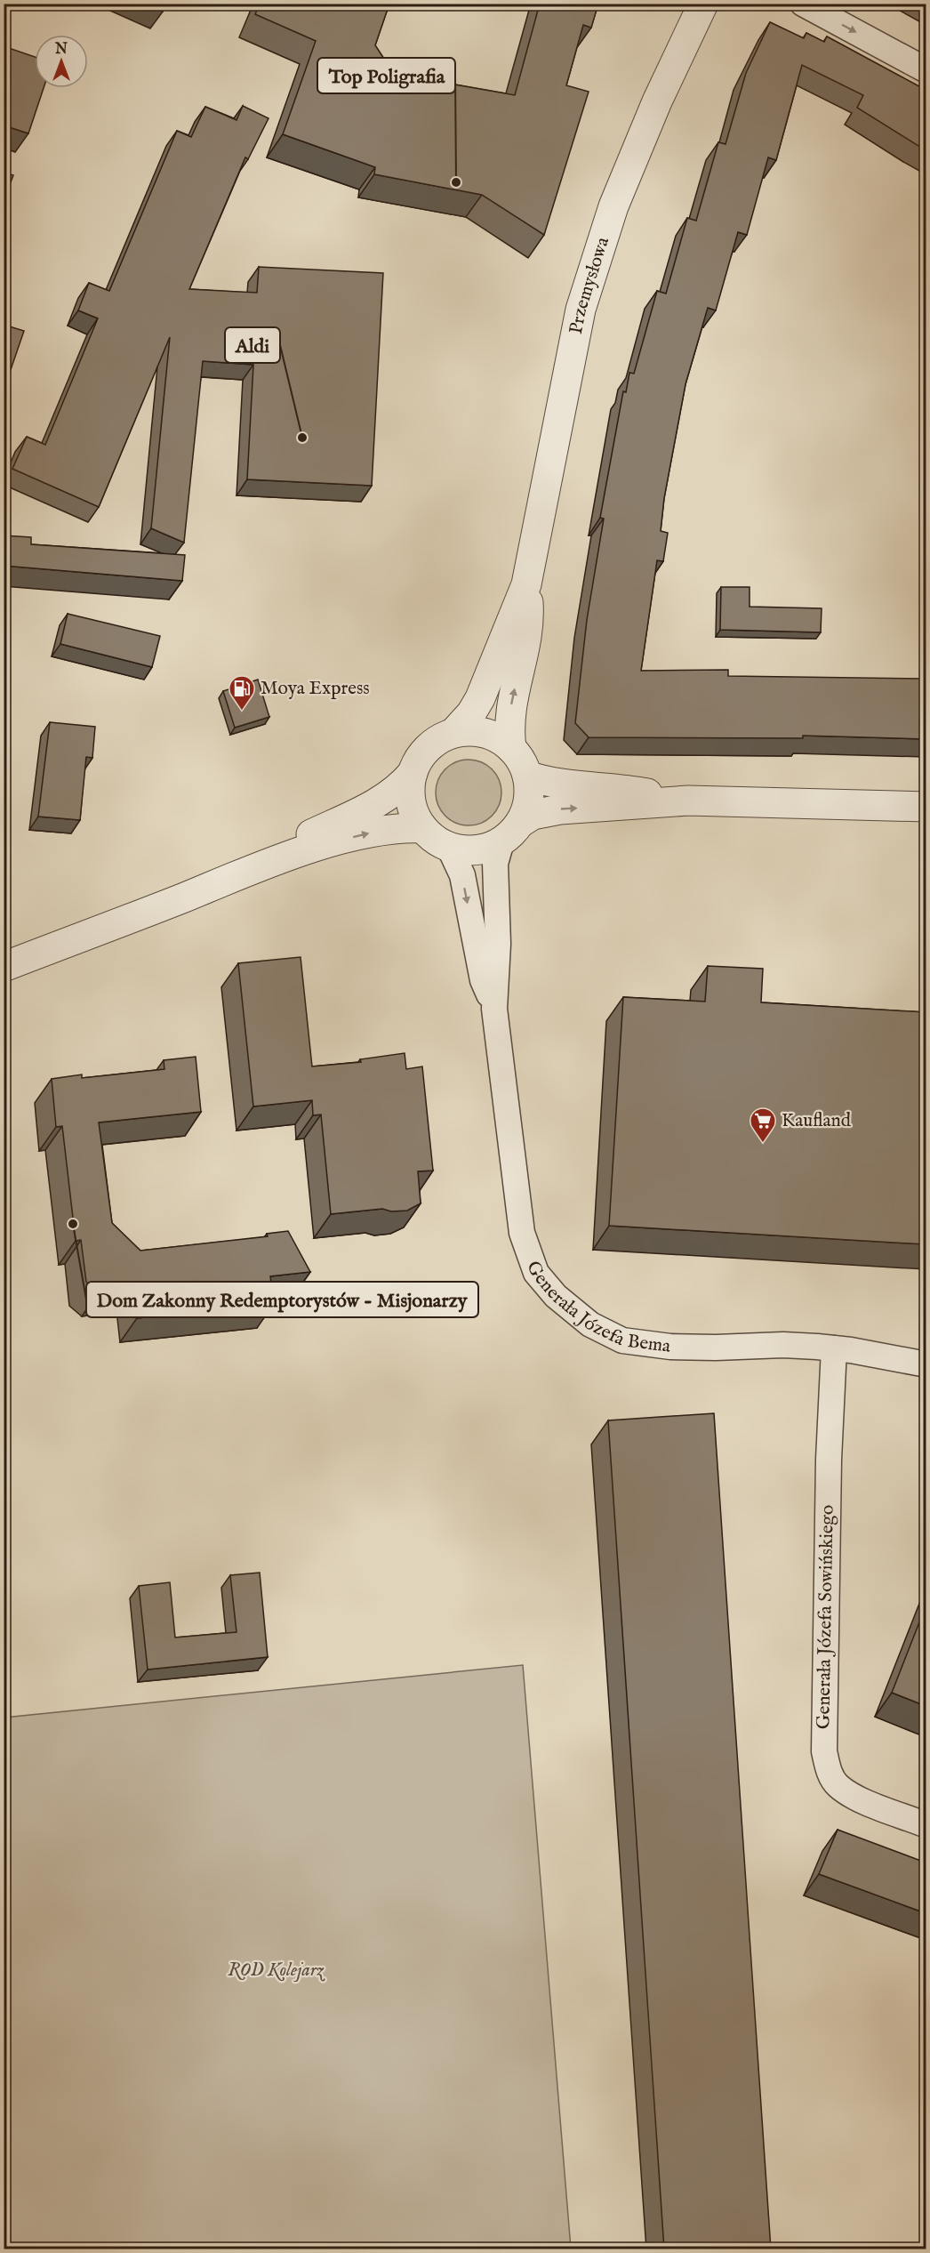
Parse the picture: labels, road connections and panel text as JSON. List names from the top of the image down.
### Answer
{
  "streets": {
    "street": ["Przemysłowa", "Generała Józefa Bema", "Generała Józefa Sowińskiego"]
  },
  "crossings": [
    ["Przemysłowa", "Generała Józefa Bema"],
    ["Generała Józefa Bema", "Generała Józefa Sowińskiego"]
  ],
  "parks": ["ROD Kolejarz"],
  "places": {
    "other": ["Top Poligrafia", "Aldi", "Dom Zakonny Redemptorystów - Misjonarzy"],
    "fuel station": ["Moya Express"],
    "supermarket": ["Kaufland"]
  },
  "north": "top"
}
